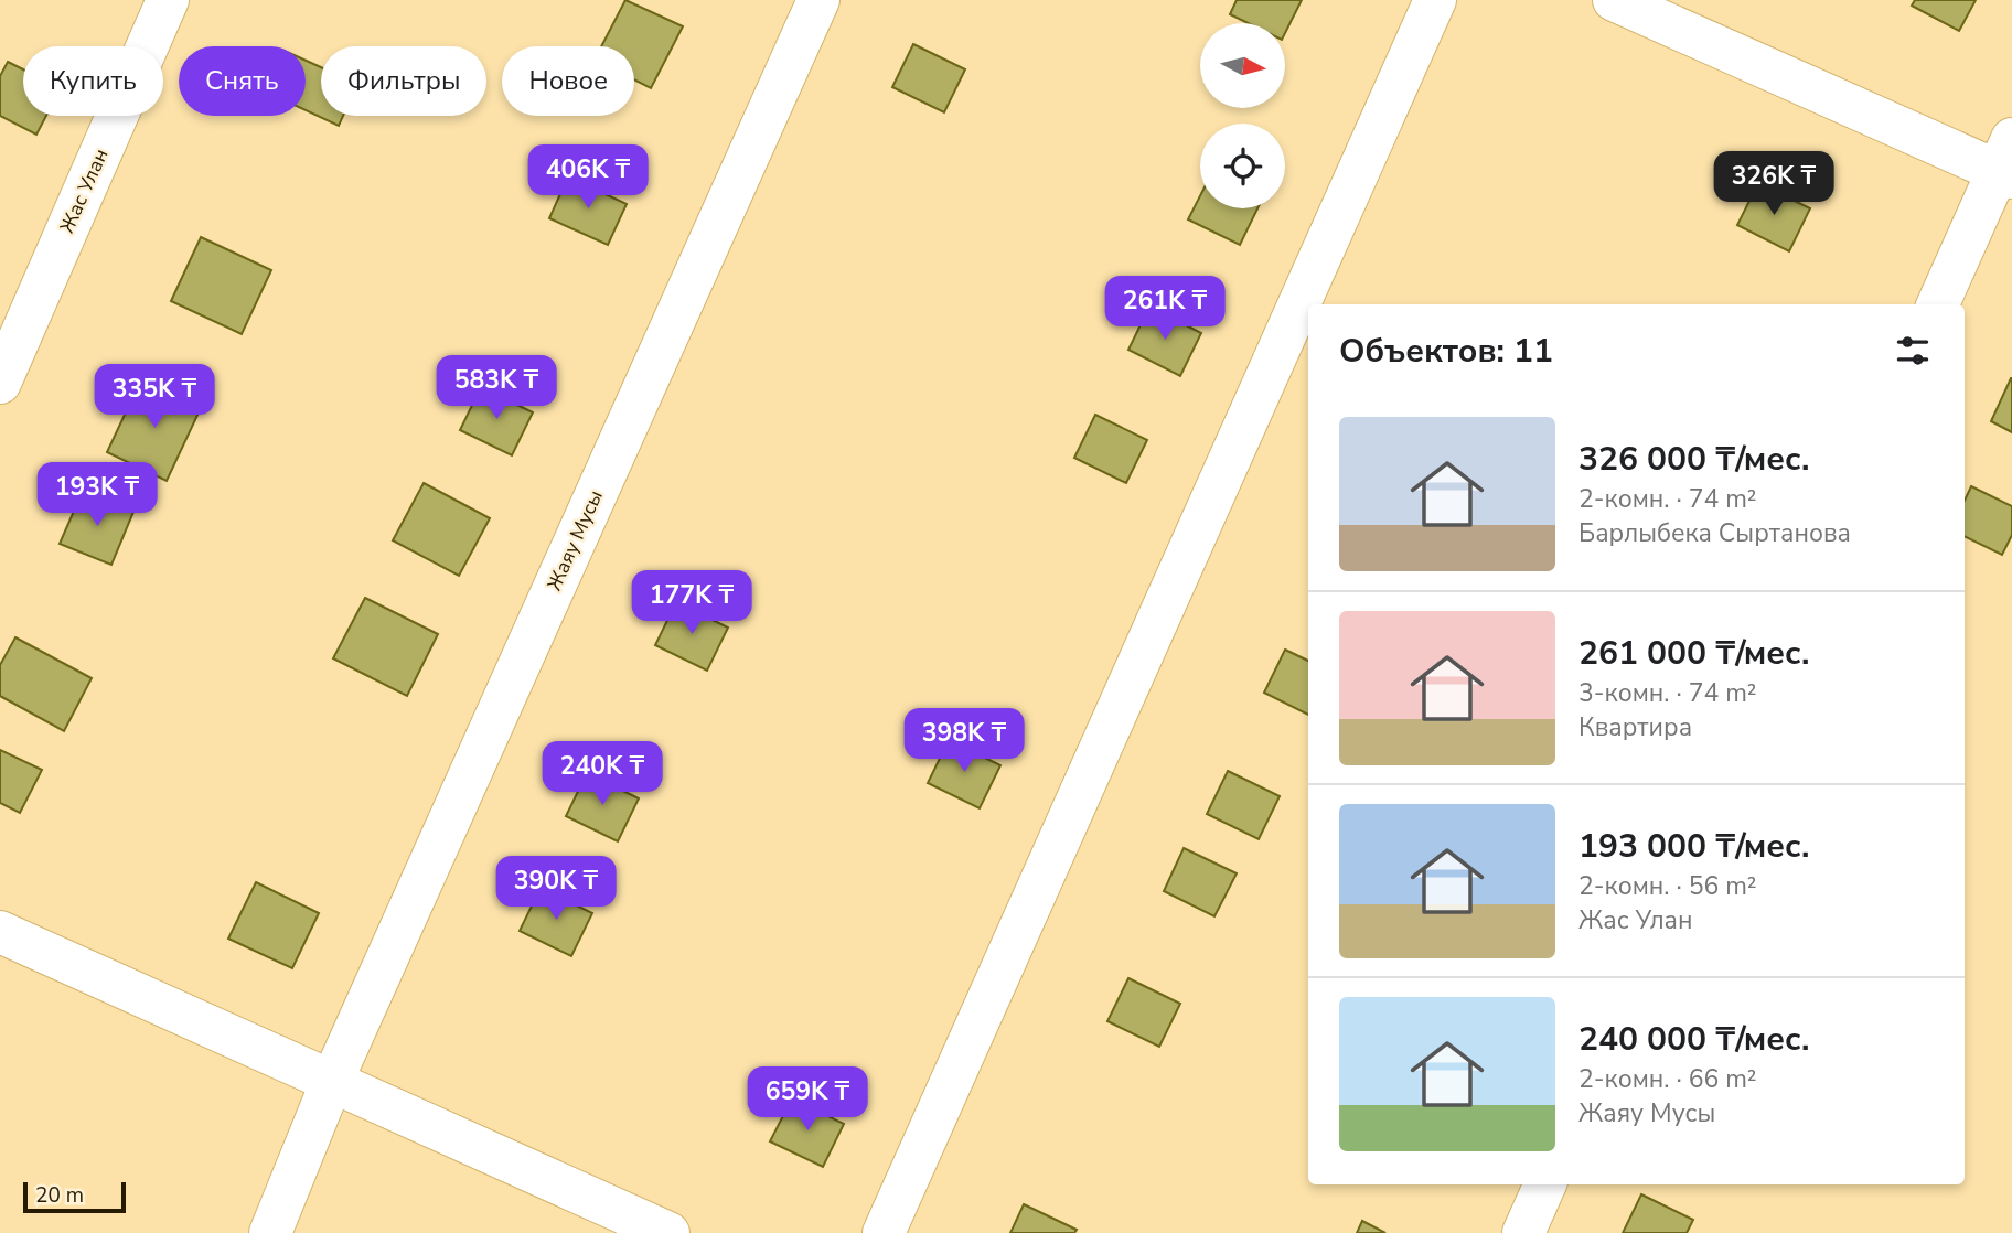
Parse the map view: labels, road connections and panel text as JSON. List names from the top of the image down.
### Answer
{
  "streets": {
    "street": ["Жас Улан", "Жаяу Мусы"]
  },
  "scale_bar": "20 m",
  "north": "right",
  "page": {
    "chip": [
      "Купить",
      "Снять",
      "Фильтры",
      "Новое"
    ],
    "price": [
      "406K ₸",
      "326K ₸",
      "261K ₸",
      "583K ₸",
      "335K ₸",
      "193K ₸",
      "177K ₸",
      "398K ₸",
      "240K ₸",
      "390K ₸",
      "659K ₸"
    ],
    "heading": "Объектов: 11",
    "list": [
      {
        "name": "326 000 ₸/мес.",
        "note": "2-комн. · 74 m² · Барлыбека Сыртанова"
      },
      {
        "name": "261 000 ₸/мес.",
        "note": "3-комн. · 74 m² · Квартира"
      },
      {
        "name": "193 000 ₸/мес.",
        "note": "2-комн. · 56 m² · Жас Улан"
      },
      {
        "name": "240 000 ₸/мес.",
        "note": "2-комн. · 66 m² · Жаяу Мусы"
      }
    ],
    "scale": "20 m"
  }
}
